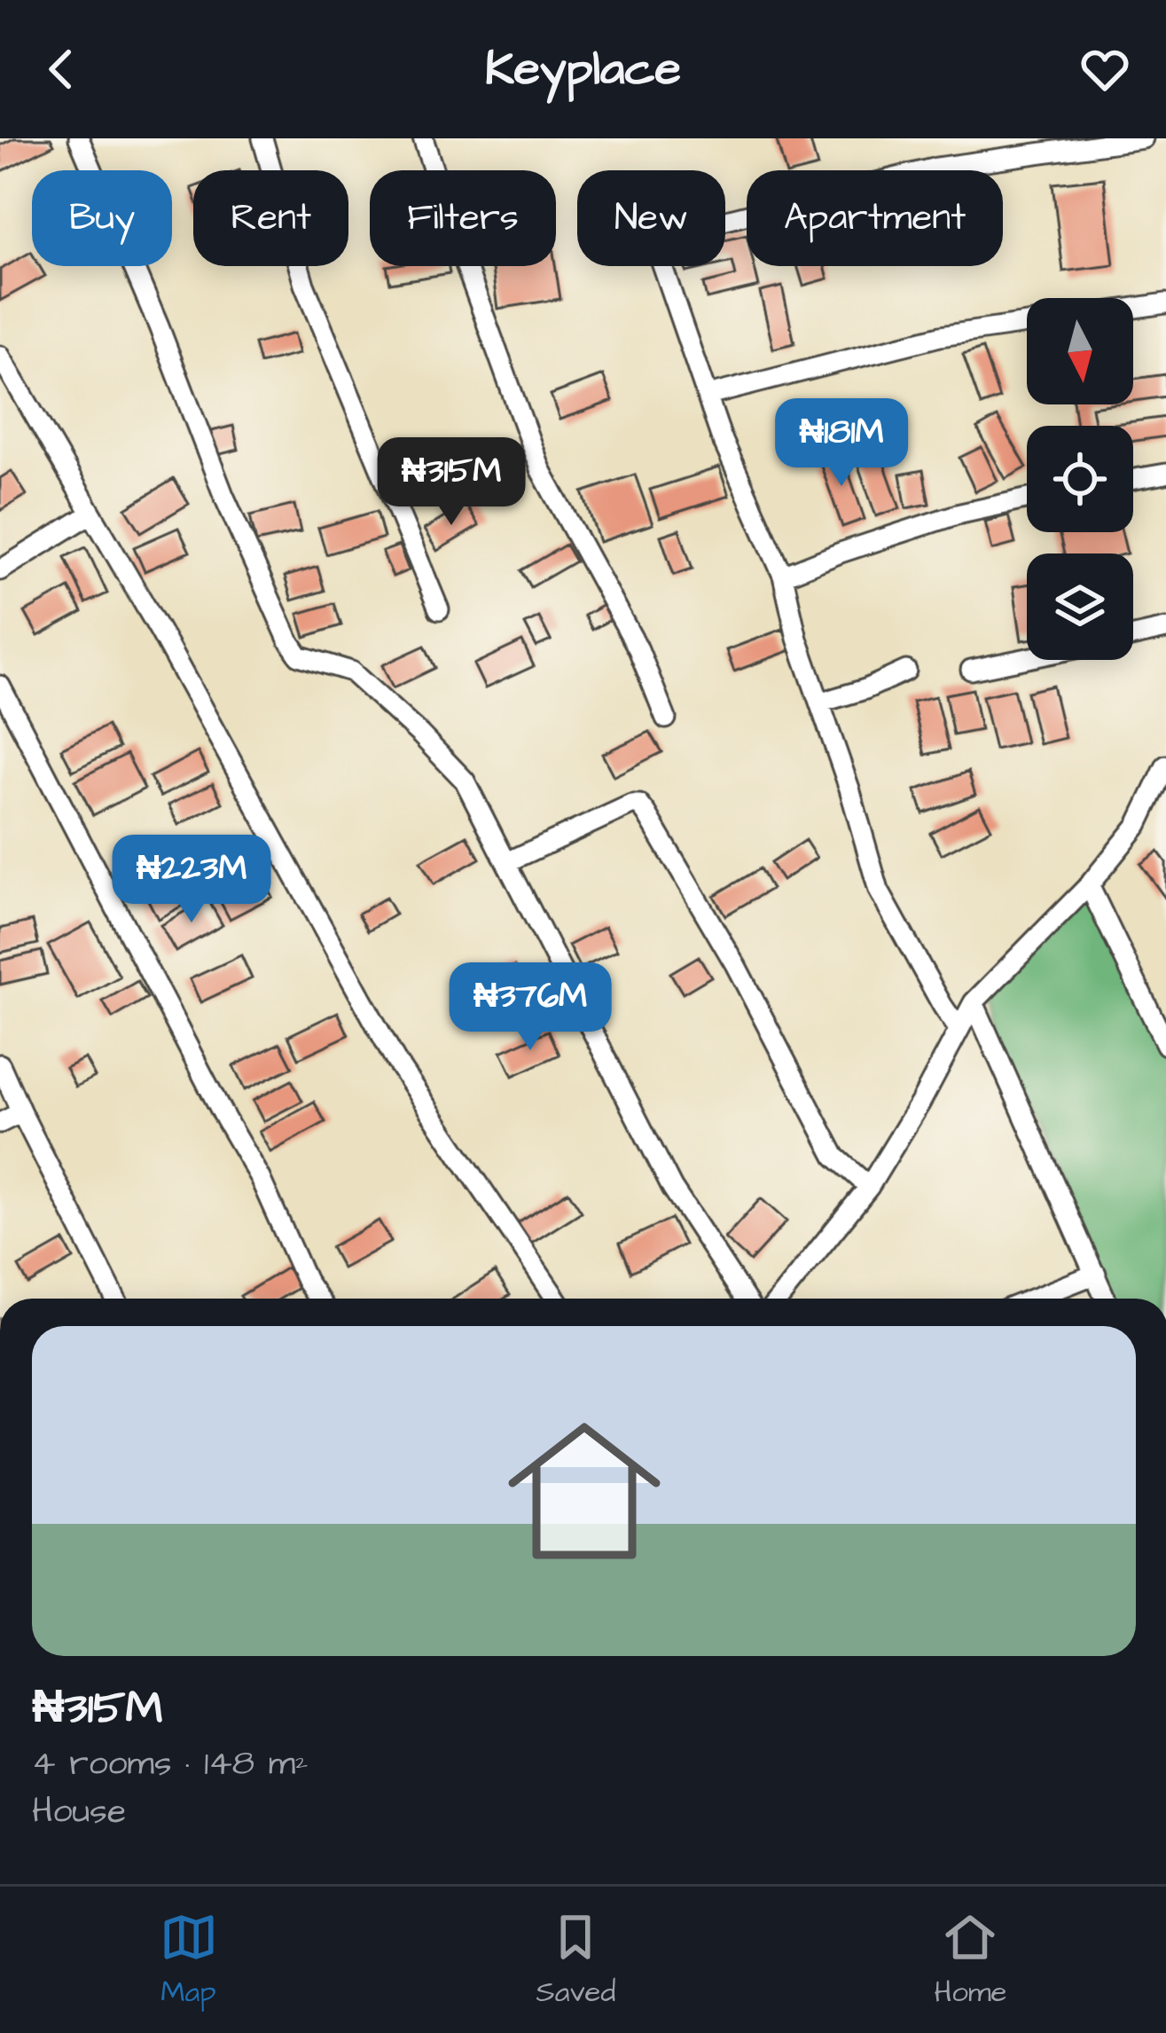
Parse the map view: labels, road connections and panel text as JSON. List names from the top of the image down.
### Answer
{
  "north": "bottom",
  "page": {
    "header": "Keyplace",
    "chip": [
      "Buy",
      "Rent",
      "Filters",
      "New",
      "Apartment"
    ],
    "price": [
      "₦181M",
      "₦315M",
      "₦223M",
      "₦376M"
    ],
    "list": [
      {
        "name": "₦315M",
        "note": "4 rooms · 148 m² · House"
      }
    ],
    "tabs": ["Map", "Saved", "Home"]
  }
}
